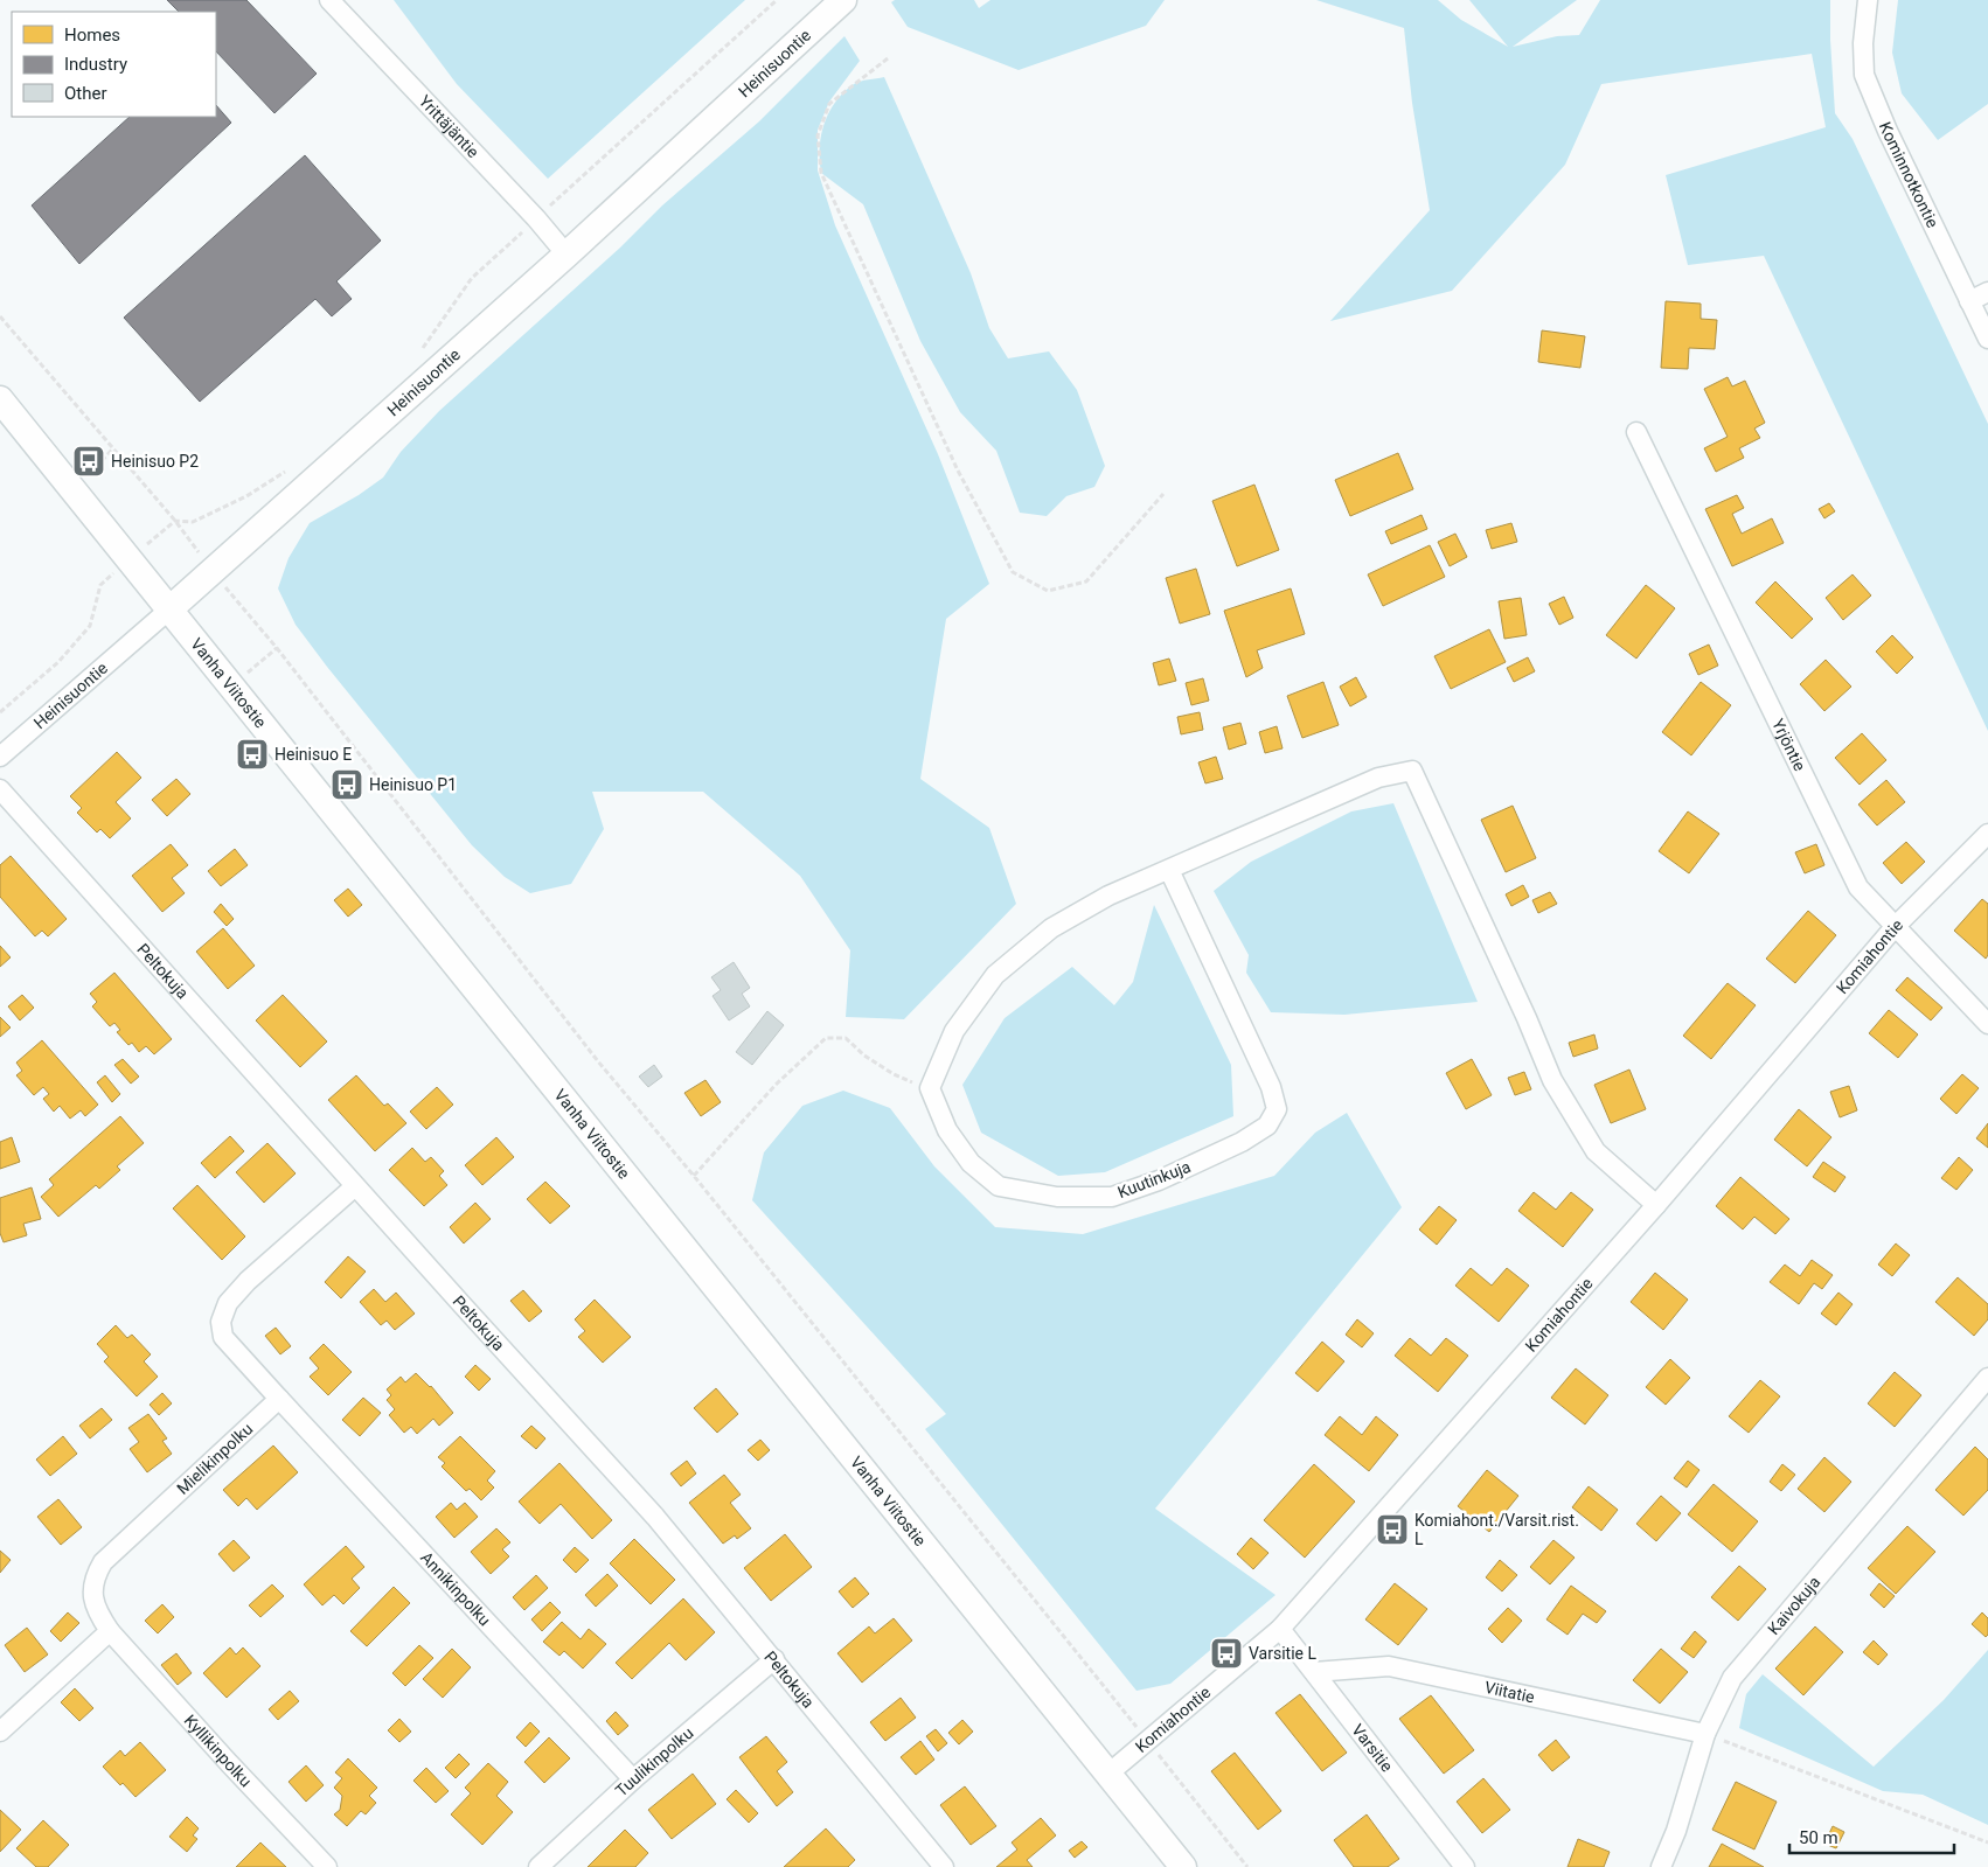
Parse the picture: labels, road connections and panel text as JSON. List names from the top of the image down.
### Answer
{
  "streets": {
    "main road": ["Heinisuontie", "Vanha Viitostie"],
    "street": [
      "Yrittäjäntie",
      "Kominnotkontie",
      "Yrjöntie",
      "Komiahontie",
      "Peltokuja",
      "Kuutinkuja",
      "Mielikinpolku",
      "Annikinpolku",
      "Kaivokuja",
      "Viitatie",
      "Varsitie",
      "Kyllikinpolku",
      "Tuulikinpolku"
    ]
  },
  "crossings": [
    ["Heinisuontie", "Yrittäjäntie"],
    ["Heinisuontie", "Vanha Viitostie"],
    ["Vanha Viitostie", "Komiahontie"],
    ["Yrjöntie", "Komiahontie"],
    ["Komiahontie", "Varsitie"],
    ["Peltokuja", "Tuulikinpolku"],
    ["Mielikinpolku", "Annikinpolku"],
    ["Mielikinpolku", "Kyllikinpolku"],
    ["Annikinpolku", "Tuulikinpolku"],
    ["Kaivokuja", "Viitatie"],
    ["Viitatie", "Varsitie"]
  ],
  "places": {
    "bus stop": [
      "Heinisuo P2",
      "Heinisuo E",
      "Heinisuo P1",
      "Komiahont./Varsit.rist. L",
      "Varsitie L"
    ]
  },
  "legend": ["Homes", "Industry", "Other"],
  "scale_bar": "50 m"
}
